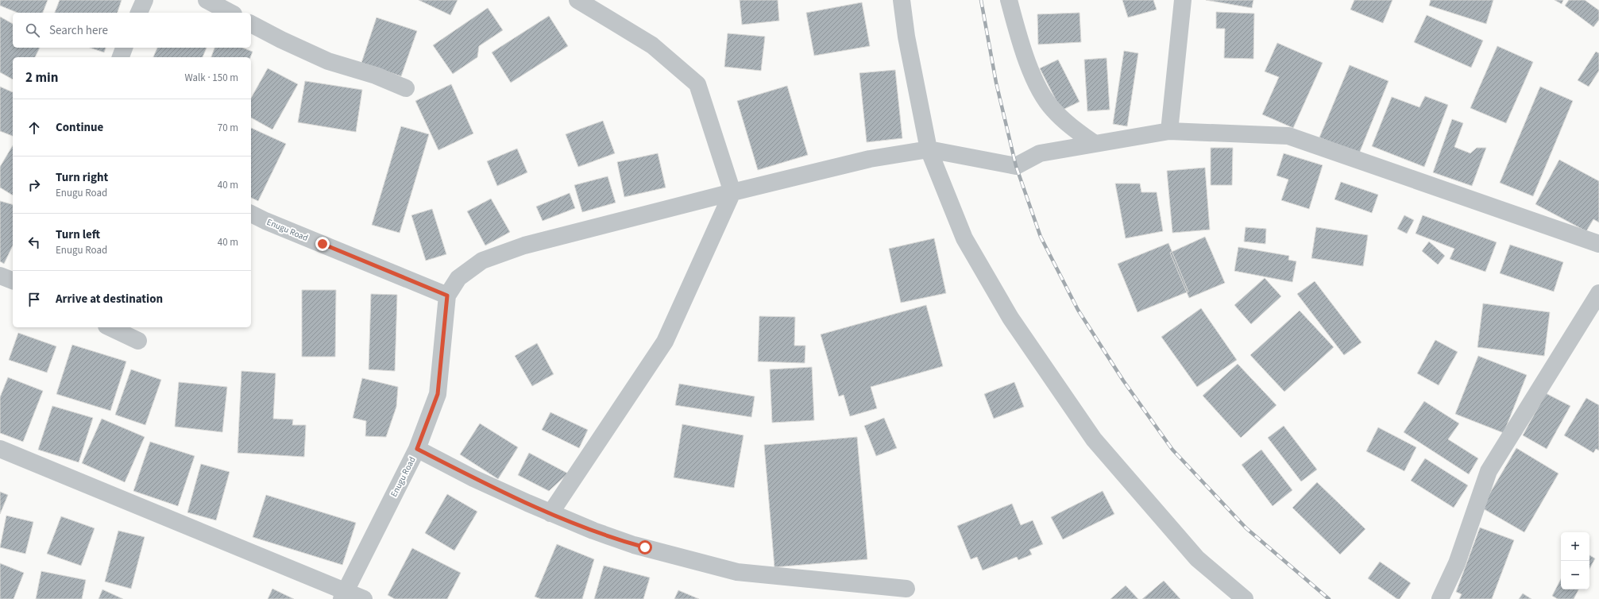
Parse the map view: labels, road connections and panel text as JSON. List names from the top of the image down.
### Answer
{
  "streets": {
    "street": ["Enugu Road"]
  },
  "page": {
    "search": "Search here",
    "heading": ["2 min", "Walk · 150 m"],
    "list": [
      ["Continue", "70 m"],
      ["Turn right", "Enugu Road", "40 m"],
      ["Turn left", "Enugu Road", "40 m"],
      "Arrive at destination"
    ],
    "map_buttons": ["+", "−"]
  }
}
